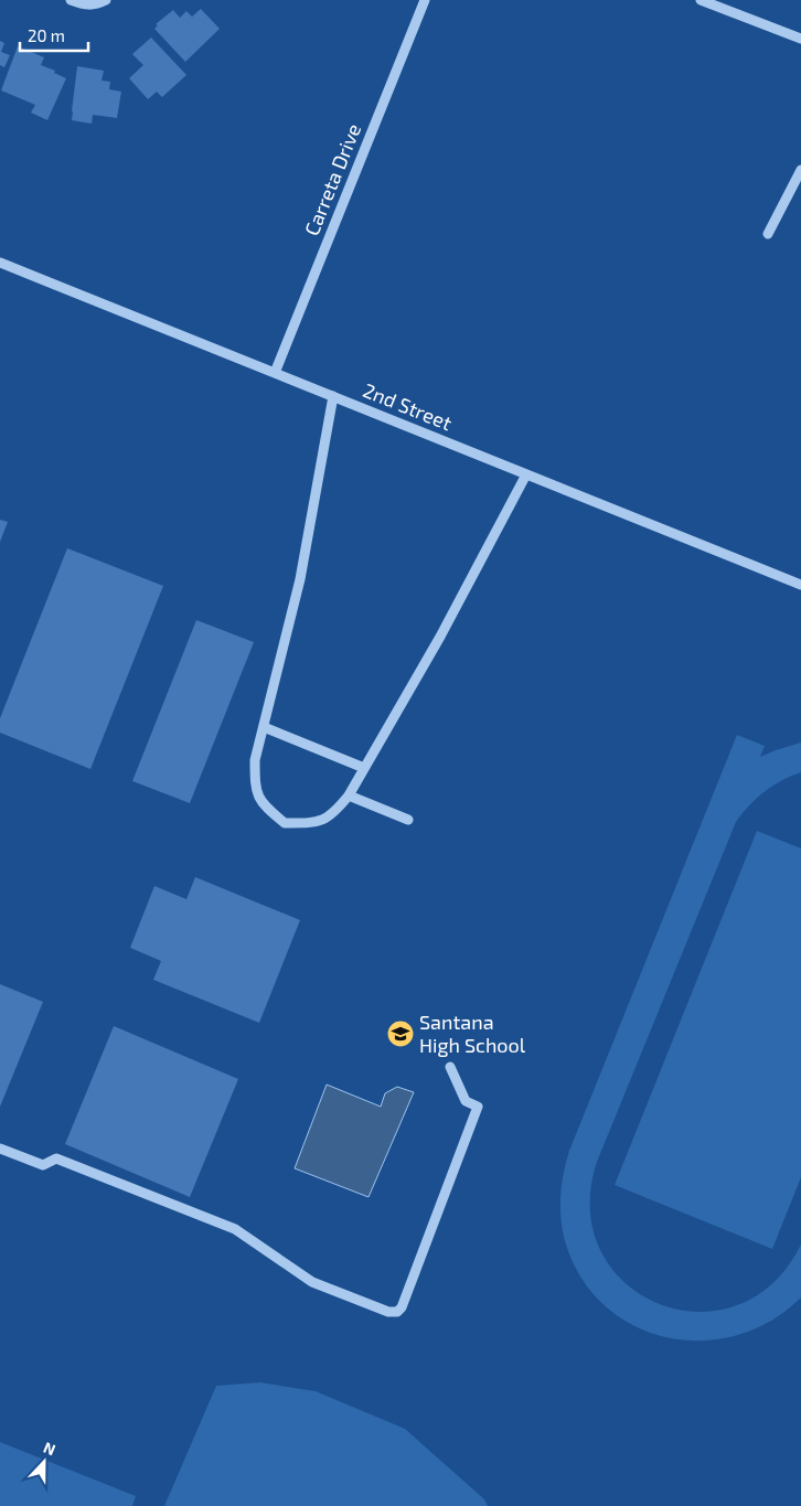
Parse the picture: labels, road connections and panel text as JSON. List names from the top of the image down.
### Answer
{
  "streets": {
    "street": ["Carreta Drive", "2nd Street"]
  },
  "crossings": [
    ["Carreta Drive", "2nd Street"]
  ],
  "places": {
    "school or university": ["Santana High School"]
  },
  "scale_bar": "20 m",
  "north": "top"
}
